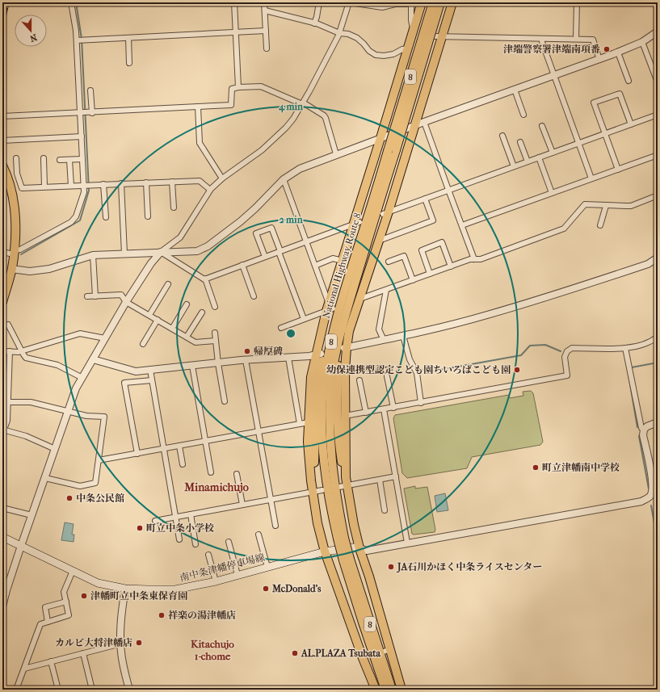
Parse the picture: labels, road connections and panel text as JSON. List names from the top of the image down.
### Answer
{
  "streets": {
    "main road": ["8", "National Highway Route 8", "南中条津幡停車場線"]
  },
  "crossings": [
    ["8", "National Highway Route 8"]
  ],
  "districts": ["Minamichujo", "Kitachujo 1-chome"],
  "places": [
    "津端警察署津端南項番",
    "帰厚碑",
    "幼保連携型認定こども園ちいろばこども園",
    "町立津幡南中学校",
    "中条公民館",
    "町立中条小学校",
    "JA石川かほく中条ライスセンター",
    "McDonald's",
    "津幡町立中条東保育園",
    "祥楽の湯津幡店",
    "カルビ大将津幡店",
    "AL.PLAZA Tsubata"
  ],
  "north": "bottom",
  "rings": ["4 min", "2 min"]
}
